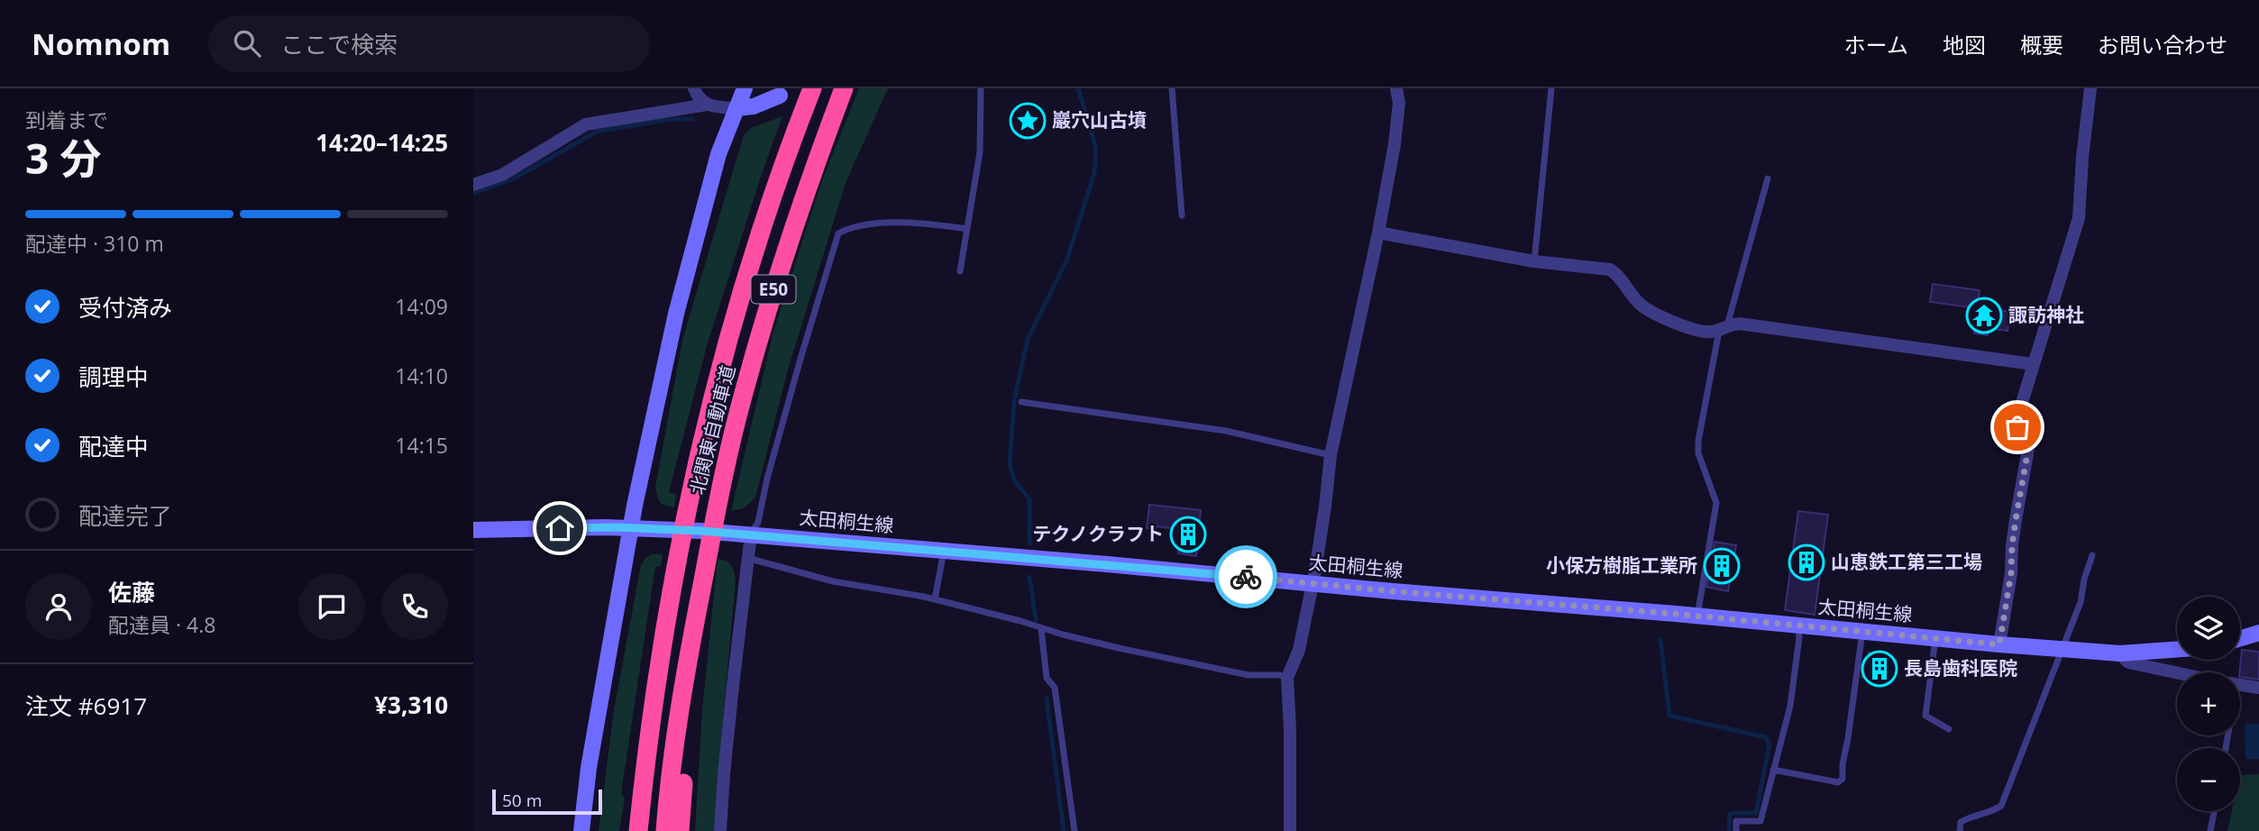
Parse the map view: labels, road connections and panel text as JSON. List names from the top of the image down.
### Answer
{
  "streets": {
    "highway": ["E50", "北関東自動車道"],
    "main road": ["太田桐生線"]
  },
  "places": {
    "place": ["巖穴山古墳"],
    "temple": ["諏訪神社"],
    "building": [
      "テクノクラフト",
      "山恵鉄工第三工場",
      "小保方樹脂工業所",
      "長島歯科医院"
    ]
  },
  "scale_bar": "50 m",
  "page": {
    "header": "Nomnom",
    "search": "ここで検索",
    "nav": [
      "ホーム",
      "地図",
      "概要",
      "お問い合わせ"
    ],
    "heading": ["3 分", "到着まで", "14:20–14:25"],
    "panel": [
      "佐藤",
      "配達員 · 4.8",
      "注文 #6917",
      "¥3,310"
    ],
    "bar": "配達中 · 310 m",
    "list": [
      ["受付済み", "14:09"],
      ["調理中", "14:10"],
      ["配達中", "14:15"],
      "配達完了"
    ],
    "map_buttons": ["+", "−"],
    "scale": "50 m"
  }
}
